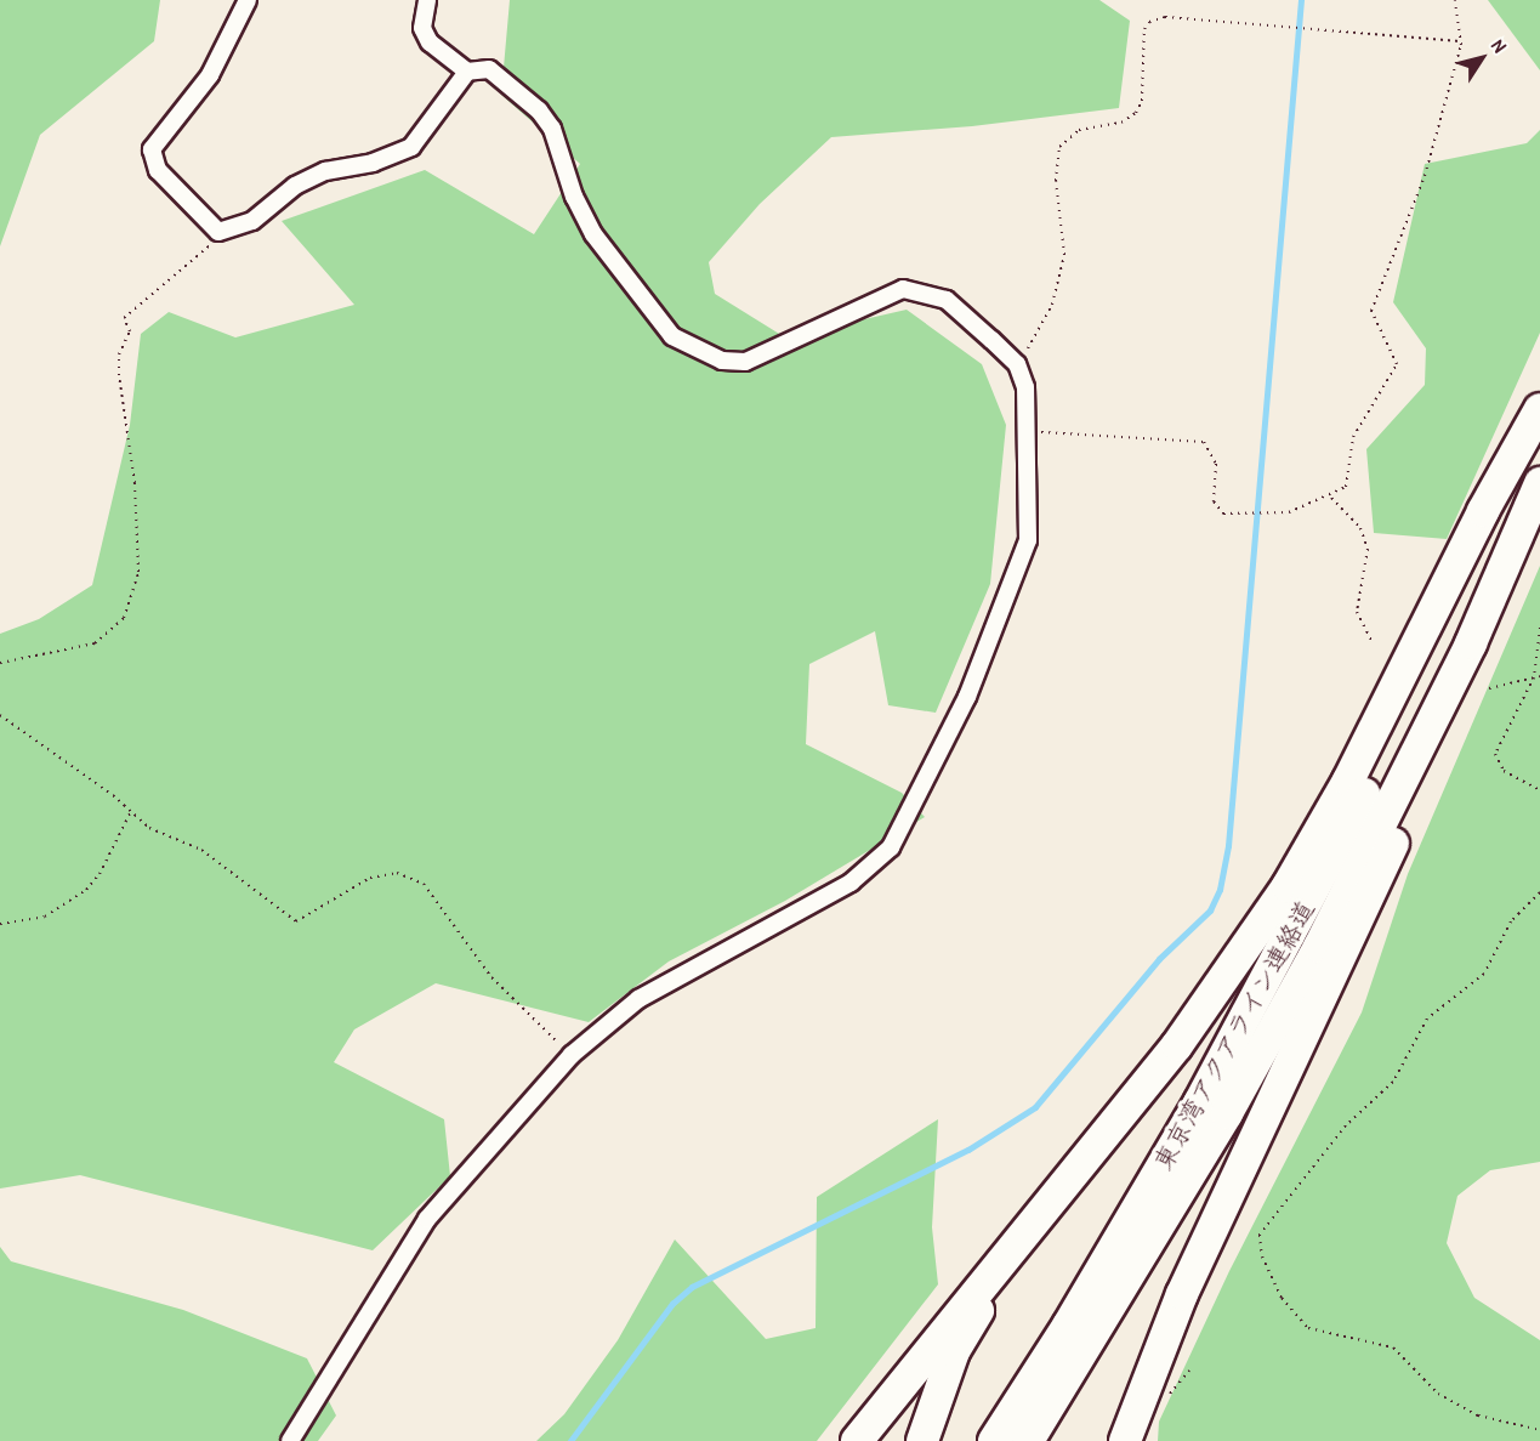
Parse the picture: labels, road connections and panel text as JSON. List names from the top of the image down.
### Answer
{
  "streets": {
    "highway": ["東京湾アクアライン連絡道"]
  },
  "north": "top right"
}
